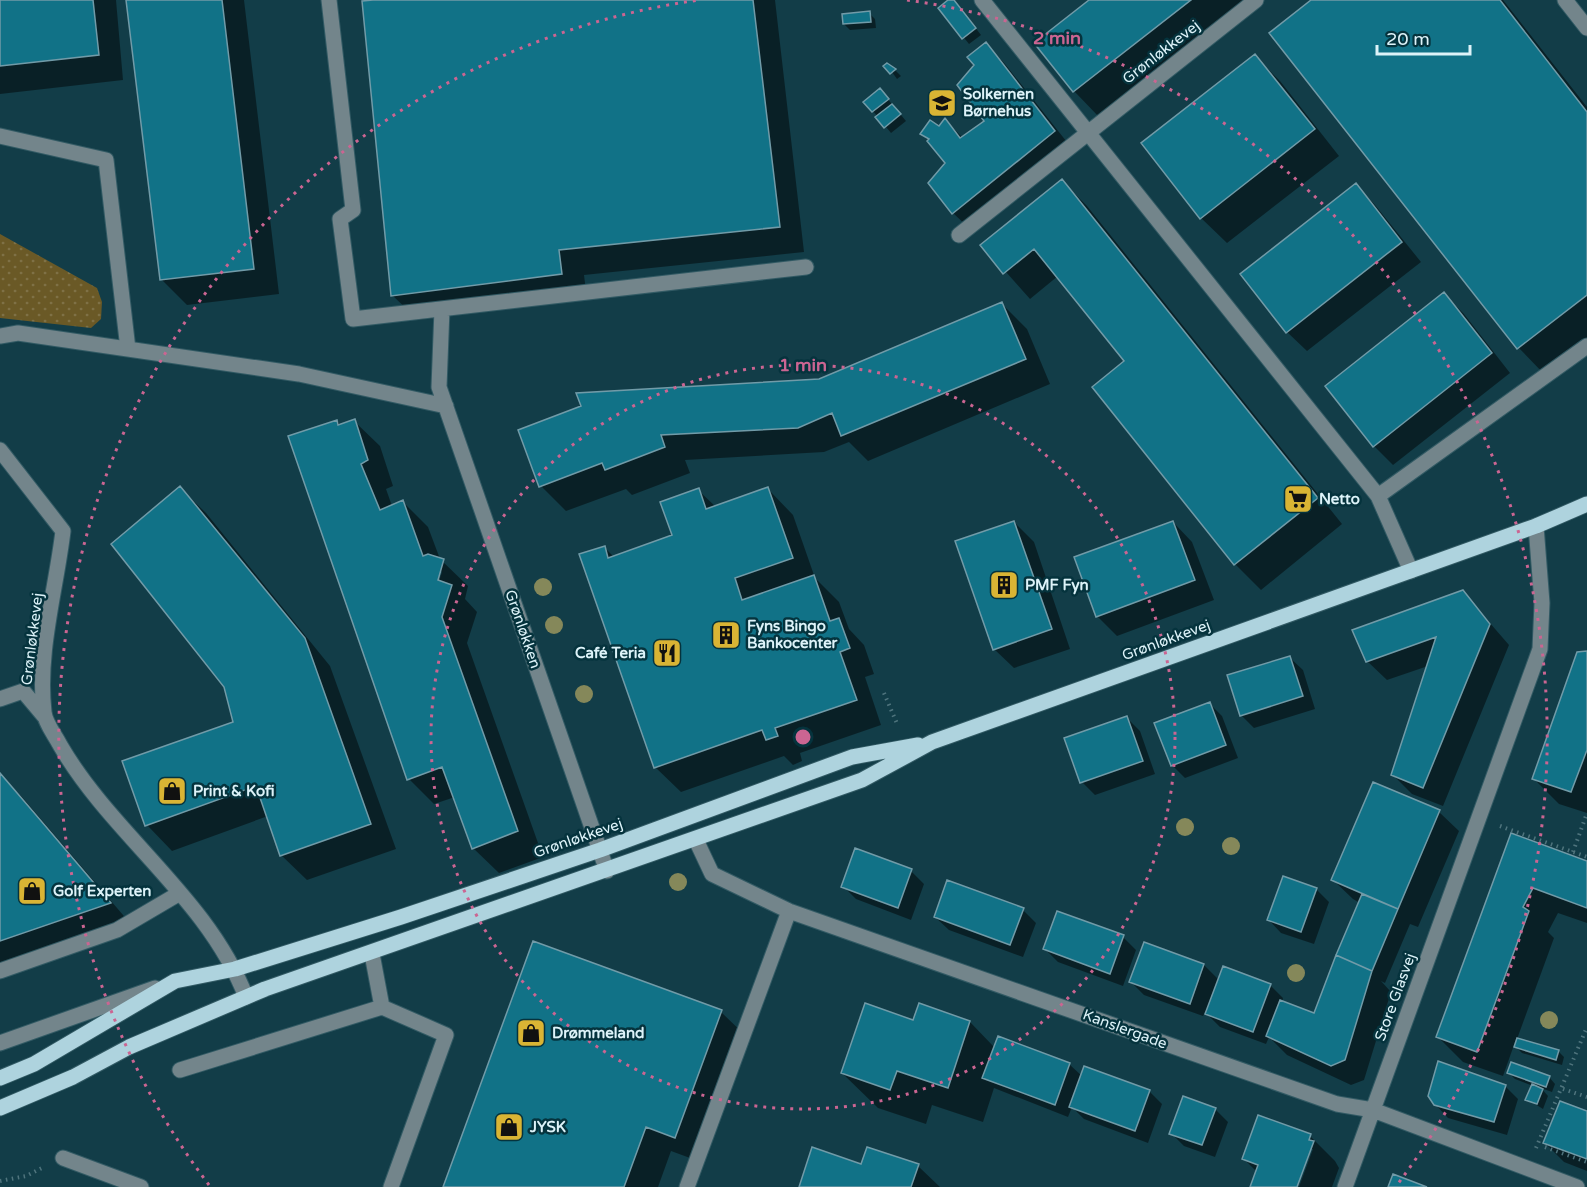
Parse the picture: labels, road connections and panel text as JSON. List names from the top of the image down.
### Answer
{
  "streets": {
    "main road": ["Grønløkkevej"],
    "street": ["Grønløkken", "Store Glasvej", "Kanslergade"]
  },
  "crossings": [
    ["Grønløkkevej", "Grønløkken"],
    ["Grønløkkevej", "Store Glasvej"],
    ["Grønløkkevej", "Kanslergade"],
    ["Store Glasvej", "Kanslergade"]
  ],
  "places": {
    "school or university": ["Solkernen Børnehus"],
    "supermarket": ["Netto"],
    "building": ["PMF Fyn", "Fyns Bingo Bankocenter"],
    "restaurant": ["Café Teria"],
    "shop": [
      "Print & Kofi",
      "Golf Experten",
      "Drømmeland",
      "JYSK"
    ]
  },
  "scale_bar": "20 m",
  "rings": ["2 min", "1 min"]
}
